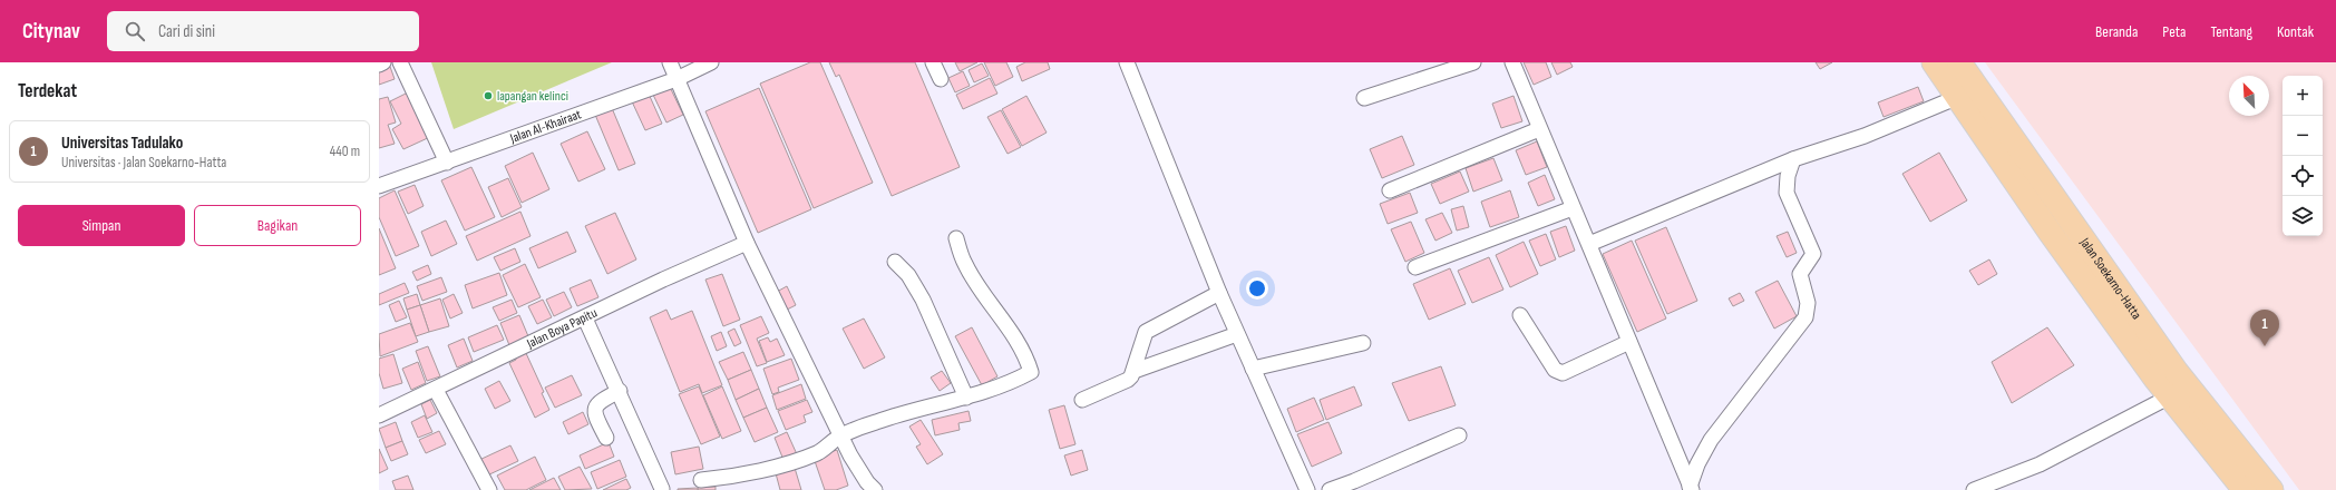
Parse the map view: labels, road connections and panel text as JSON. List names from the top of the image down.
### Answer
{
  "streets": {
    "main road": ["Jalan Soekarno-Hatta"],
    "street": ["Jalan Al-Khairaat", "Jalan Boya Papitu"]
  },
  "places": ["lapangan kelinci"],
  "north": "top left",
  "page": {
    "header": "Citynav",
    "search": "Cari di sini",
    "nav": [
      "Beranda",
      "Peta",
      "Tentang",
      "Kontak"
    ],
    "heading": "Terdekat",
    "map_buttons": ["+", "−"],
    "list": [
      {
        "mark": "1",
        "name": "Universitas Tadulako",
        "note": "Universitas · Jalan Soekarno-Hatta",
        "value": "440 m"
      }
    ],
    "buttons": ["Simpan", "Bagikan"],
    "pins": "1"
  }
}
